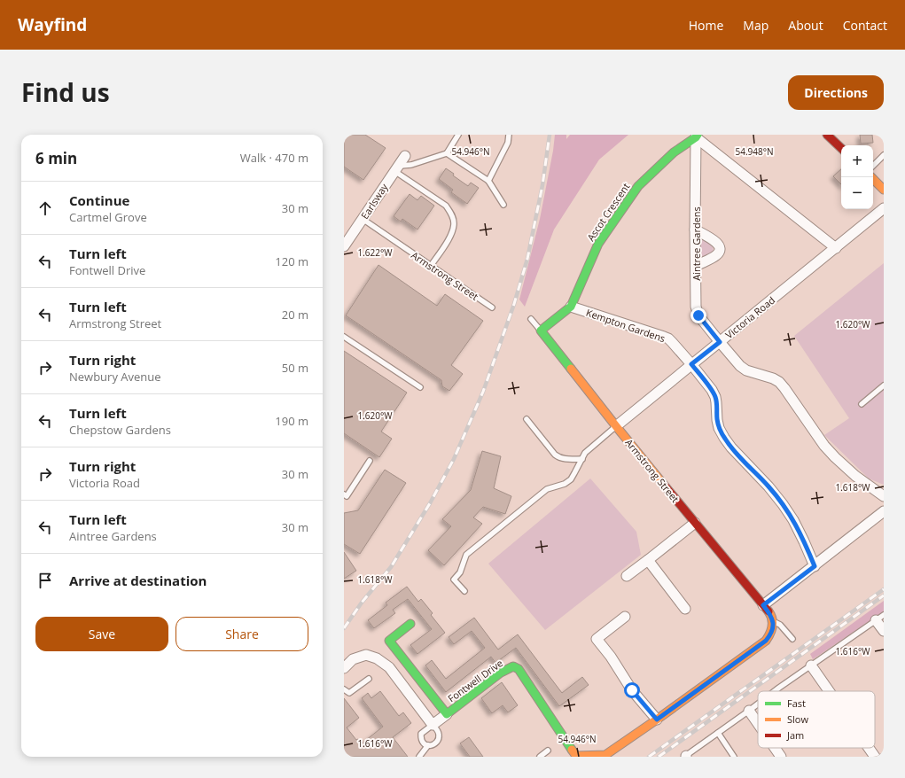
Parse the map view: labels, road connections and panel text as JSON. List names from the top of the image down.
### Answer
{
  "streets": {
    "street": [
      "Earlsway",
      "Ascot Crescent",
      "Aintree Gardens",
      "Armstrong Street",
      "Victoria Road",
      "Kempton Gardens",
      "Fontwell Drive"
    ]
  },
  "crossings": [
    ["Earlsway", "Armstrong Street"],
    ["Ascot Crescent", "Aintree Gardens"],
    ["Ascot Crescent", "Armstrong Street"],
    ["Ascot Crescent", "Kempton Gardens"],
    ["Aintree Gardens", "Victoria Road"],
    ["Armstrong Street", "Victoria Road"],
    ["Armstrong Street", "Fontwell Drive"],
    ["Victoria Road", "Kempton Gardens"]
  ],
  "legend": ["Fast", "Slow", "Jam"],
  "page": {
    "header": "Wayfind",
    "nav": [
      "Home",
      "Map",
      "About",
      "Contact"
    ],
    "title": "Find us",
    "buttons": [
      "Directions",
      ["Save", "Share"]
    ],
    "heading": ["6 min", "Walk · 470 m"],
    "map_buttons": ["+", "−"],
    "list": [
      ["Continue", "Cartmel Grove", "30 m"],
      ["Turn left", "Fontwell Drive", "120 m"],
      ["Turn left", "Armstrong Street", "20 m"],
      ["Turn right", "Newbury Avenue", "50 m"],
      ["Turn left", "Chepstow Gardens", "190 m"],
      ["Turn right", "Victoria Road", "30 m"],
      ["Turn left", "Aintree Gardens", "30 m"],
      "Arrive at destination"
    ]
  },
  "coordinates": [
    "54.946°N",
    "54.948°N",
    "1.622°W",
    "1.620°W",
    "1.618°W",
    "1.616°W"
  ]
}
